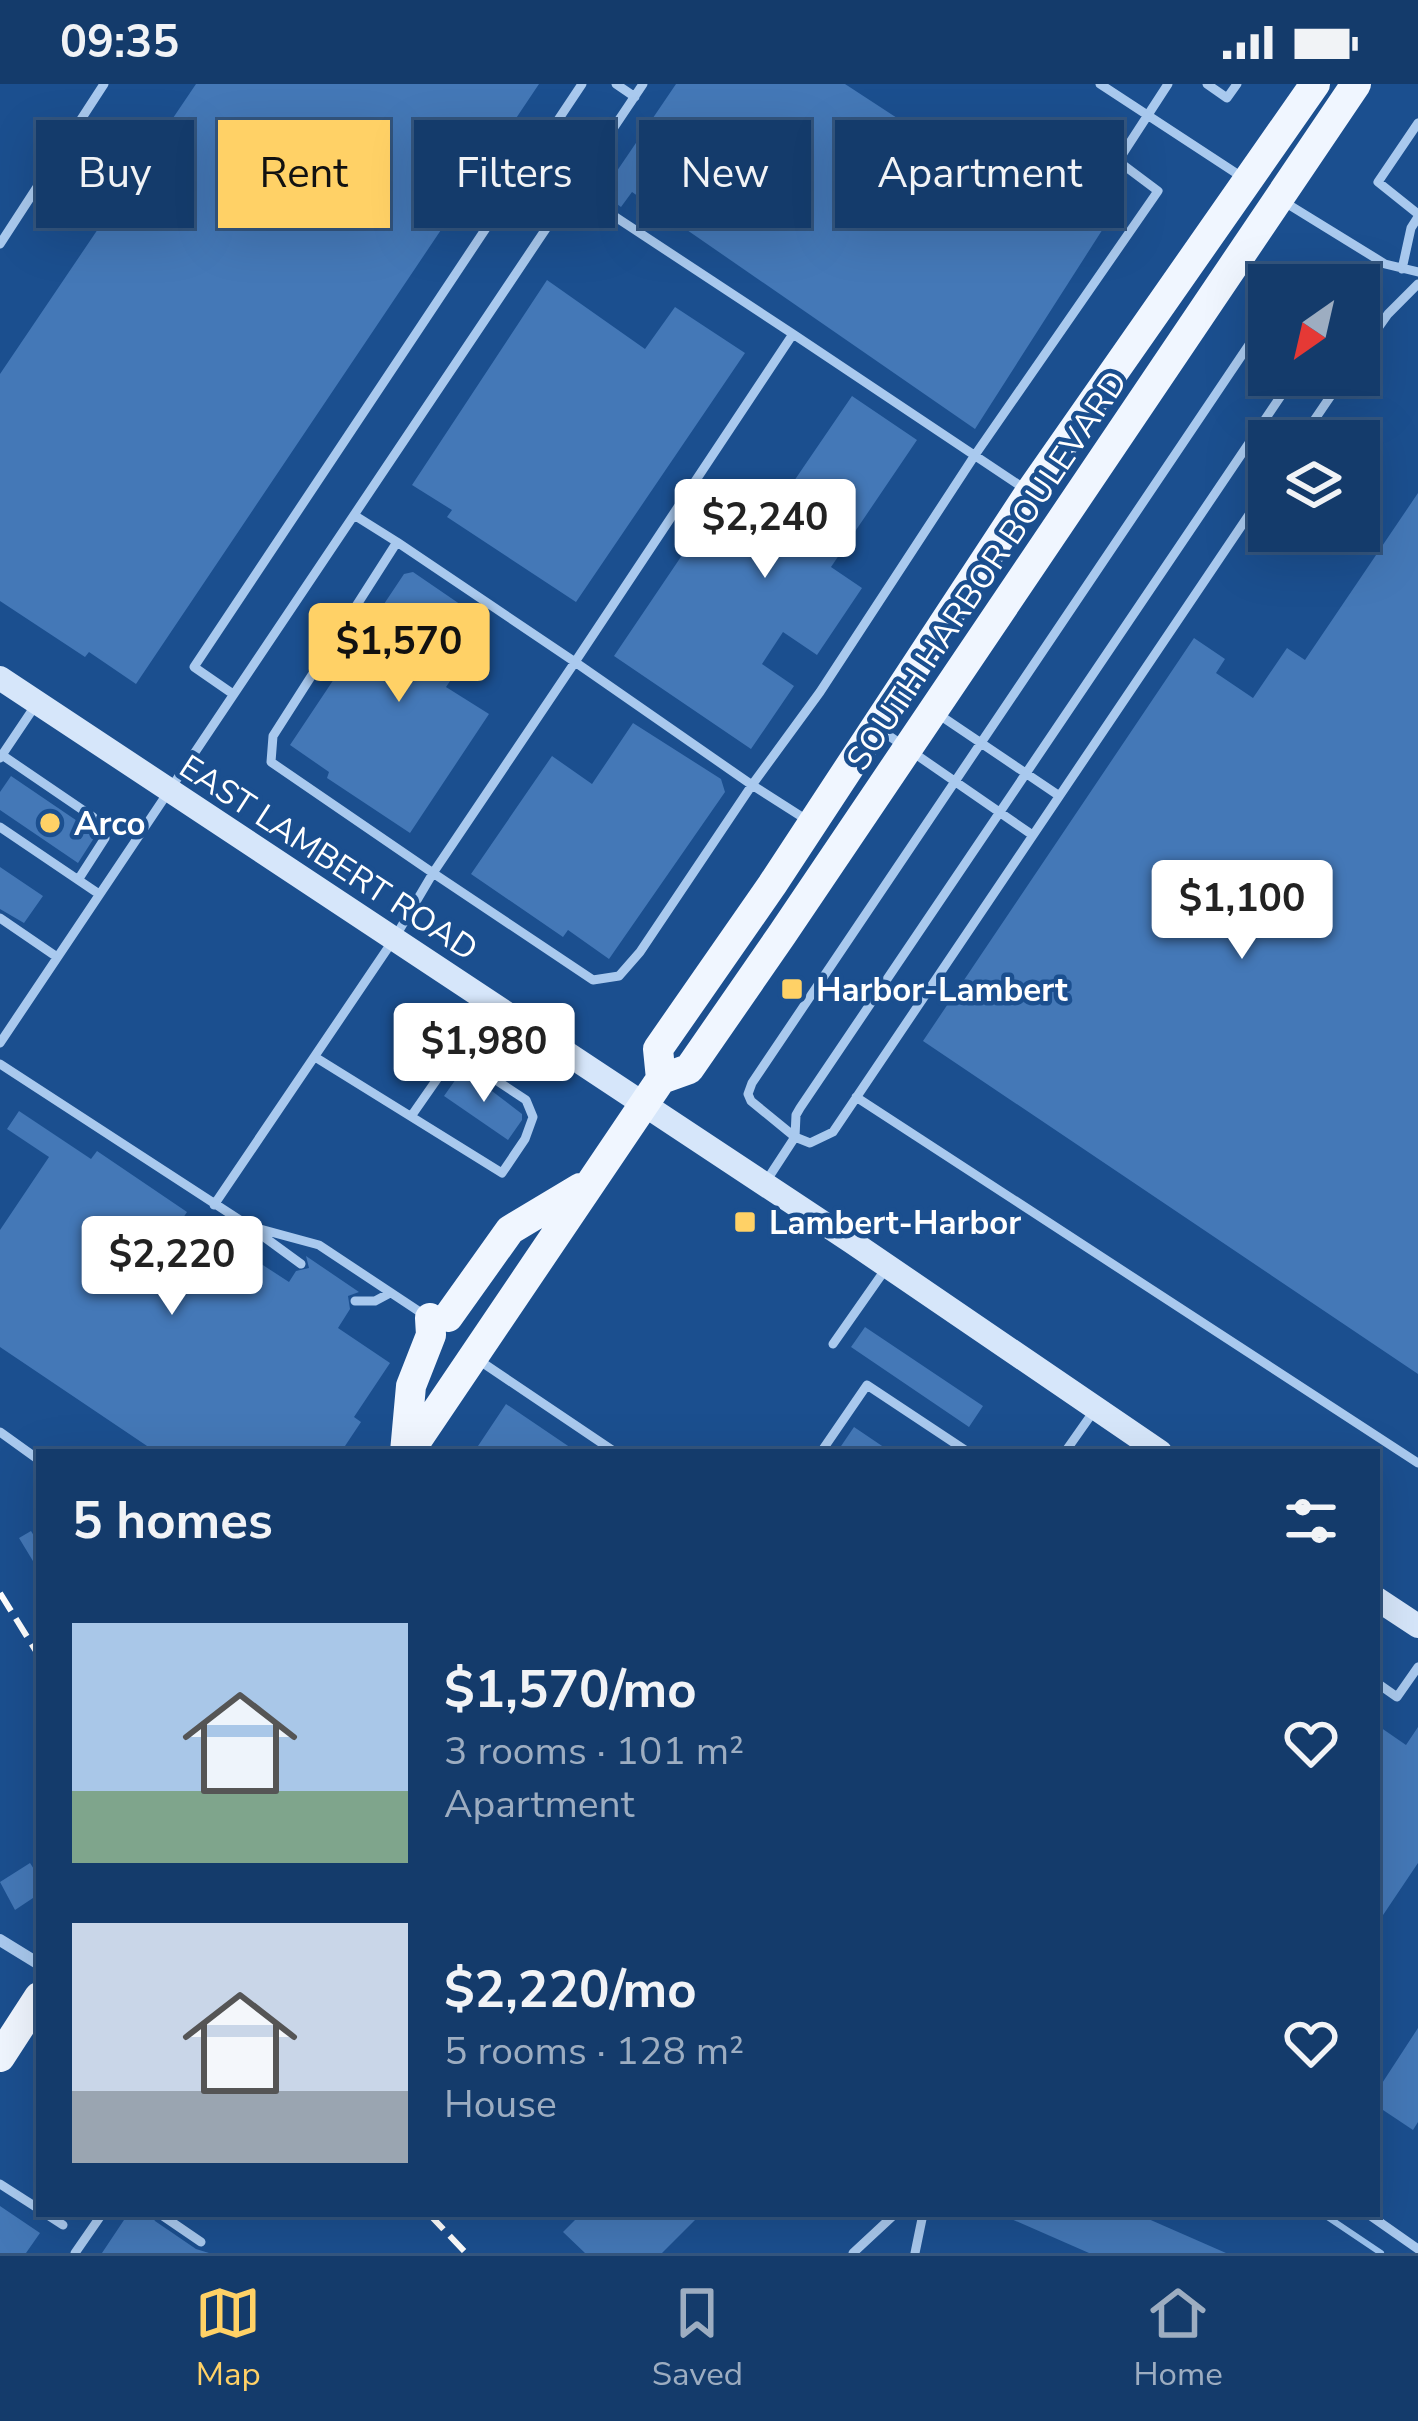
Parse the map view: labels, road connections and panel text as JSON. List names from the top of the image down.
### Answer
{
  "streets": {
    "main road": ["SOUTH HARBOR BOULEVARD", "EAST LAMBERT ROAD"]
  },
  "crossings": [
    ["SOUTH HARBOR BOULEVARD", "EAST LAMBERT ROAD"]
  ],
  "places": {
    "other": ["Arco"],
    "transit": ["Harbor-Lambert", "Lambert-Harbor"]
  },
  "north": "bottom left",
  "page": {
    "status": "09:35",
    "chip": [
      "Buy",
      "Rent",
      "Filters",
      "New",
      "Apartment"
    ],
    "price": [
      "$2,240",
      "$1,570",
      "$1,100",
      "$1,980",
      "$2,220"
    ],
    "heading": "5 homes",
    "list": [
      {
        "name": "$1,570/mo",
        "note": "3 rooms · 101 m² · Apartment"
      },
      {
        "name": "$2,220/mo",
        "note": "5 rooms · 128 m² · House"
      }
    ],
    "tabs": ["Map", "Saved", "Home"]
  }
}
